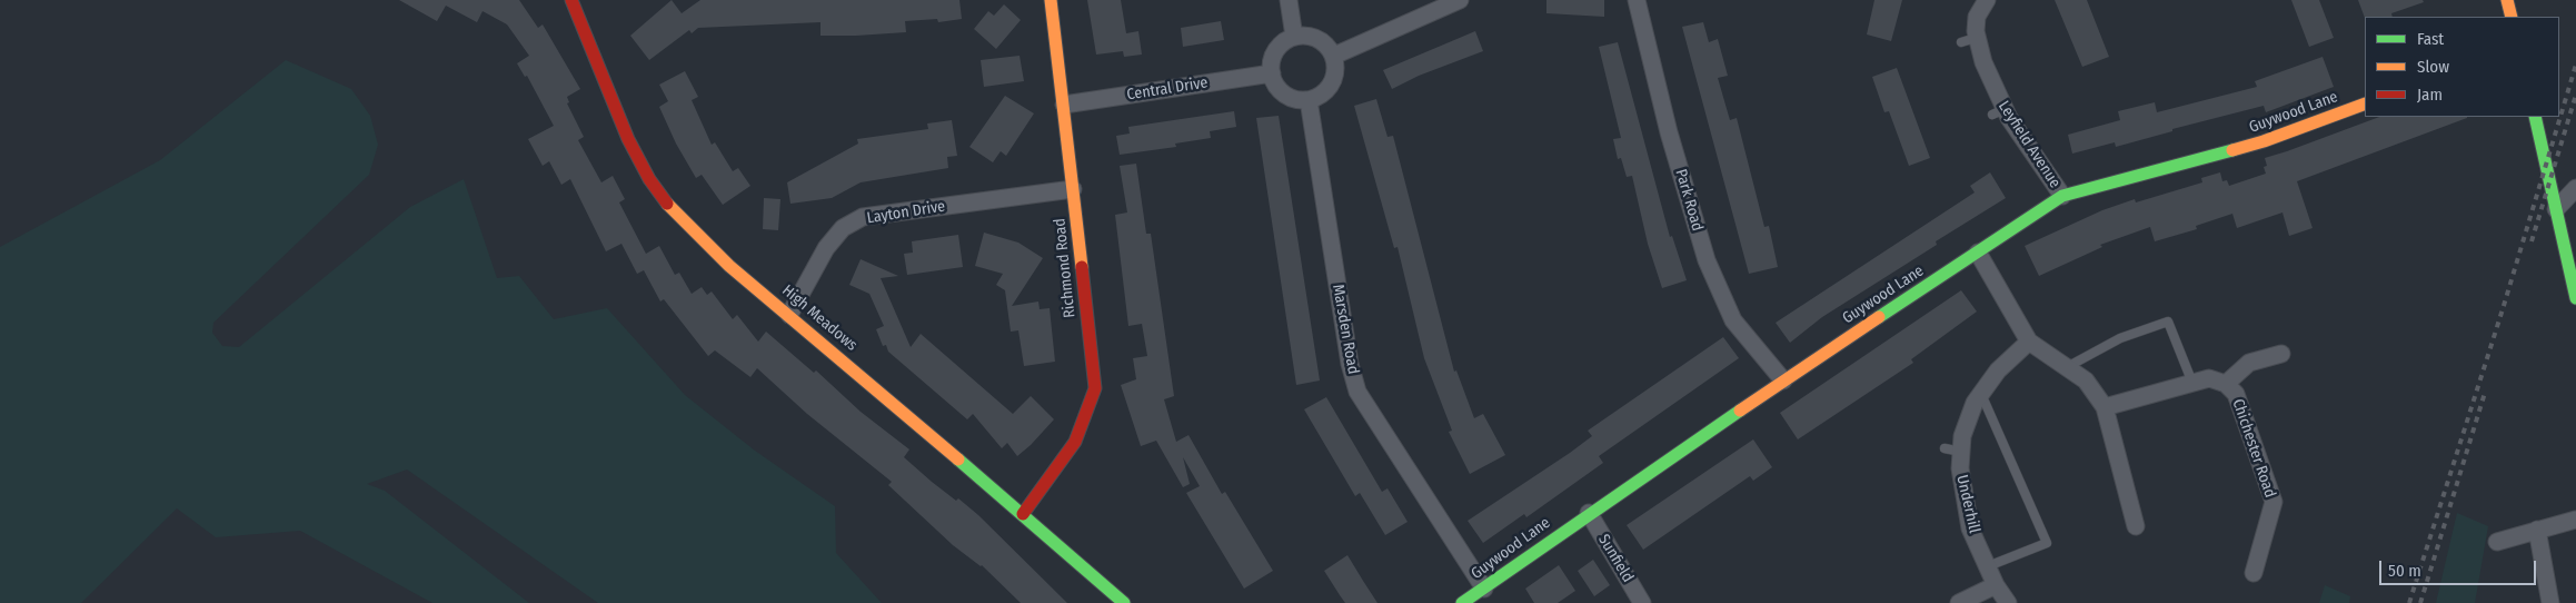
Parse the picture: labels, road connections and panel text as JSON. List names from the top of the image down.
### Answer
{
  "streets": {
    "street": [
      "Central Drive",
      "Guywood Lane",
      "Leyfield Avenue",
      "Park Road",
      "Layton Drive",
      "Richmond Road",
      "High Meadows",
      "Marsden Road",
      "Chichester Road",
      "Underhill",
      "Sunfield"
    ]
  },
  "crossings": [
    ["Central Drive", "Richmond Road"],
    ["Central Drive", "Marsden Road"],
    ["Guywood Lane", "Leyfield Avenue"],
    ["Guywood Lane", "Park Road"],
    ["Guywood Lane", "Marsden Road"],
    ["Guywood Lane", "Sunfield"],
    ["Layton Drive", "Richmond Road"],
    ["Layton Drive", "High Meadows"],
    ["Richmond Road", "High Meadows"]
  ],
  "legend": ["Fast", "Slow", "Jam"],
  "scale_bar": "50 m"
}
